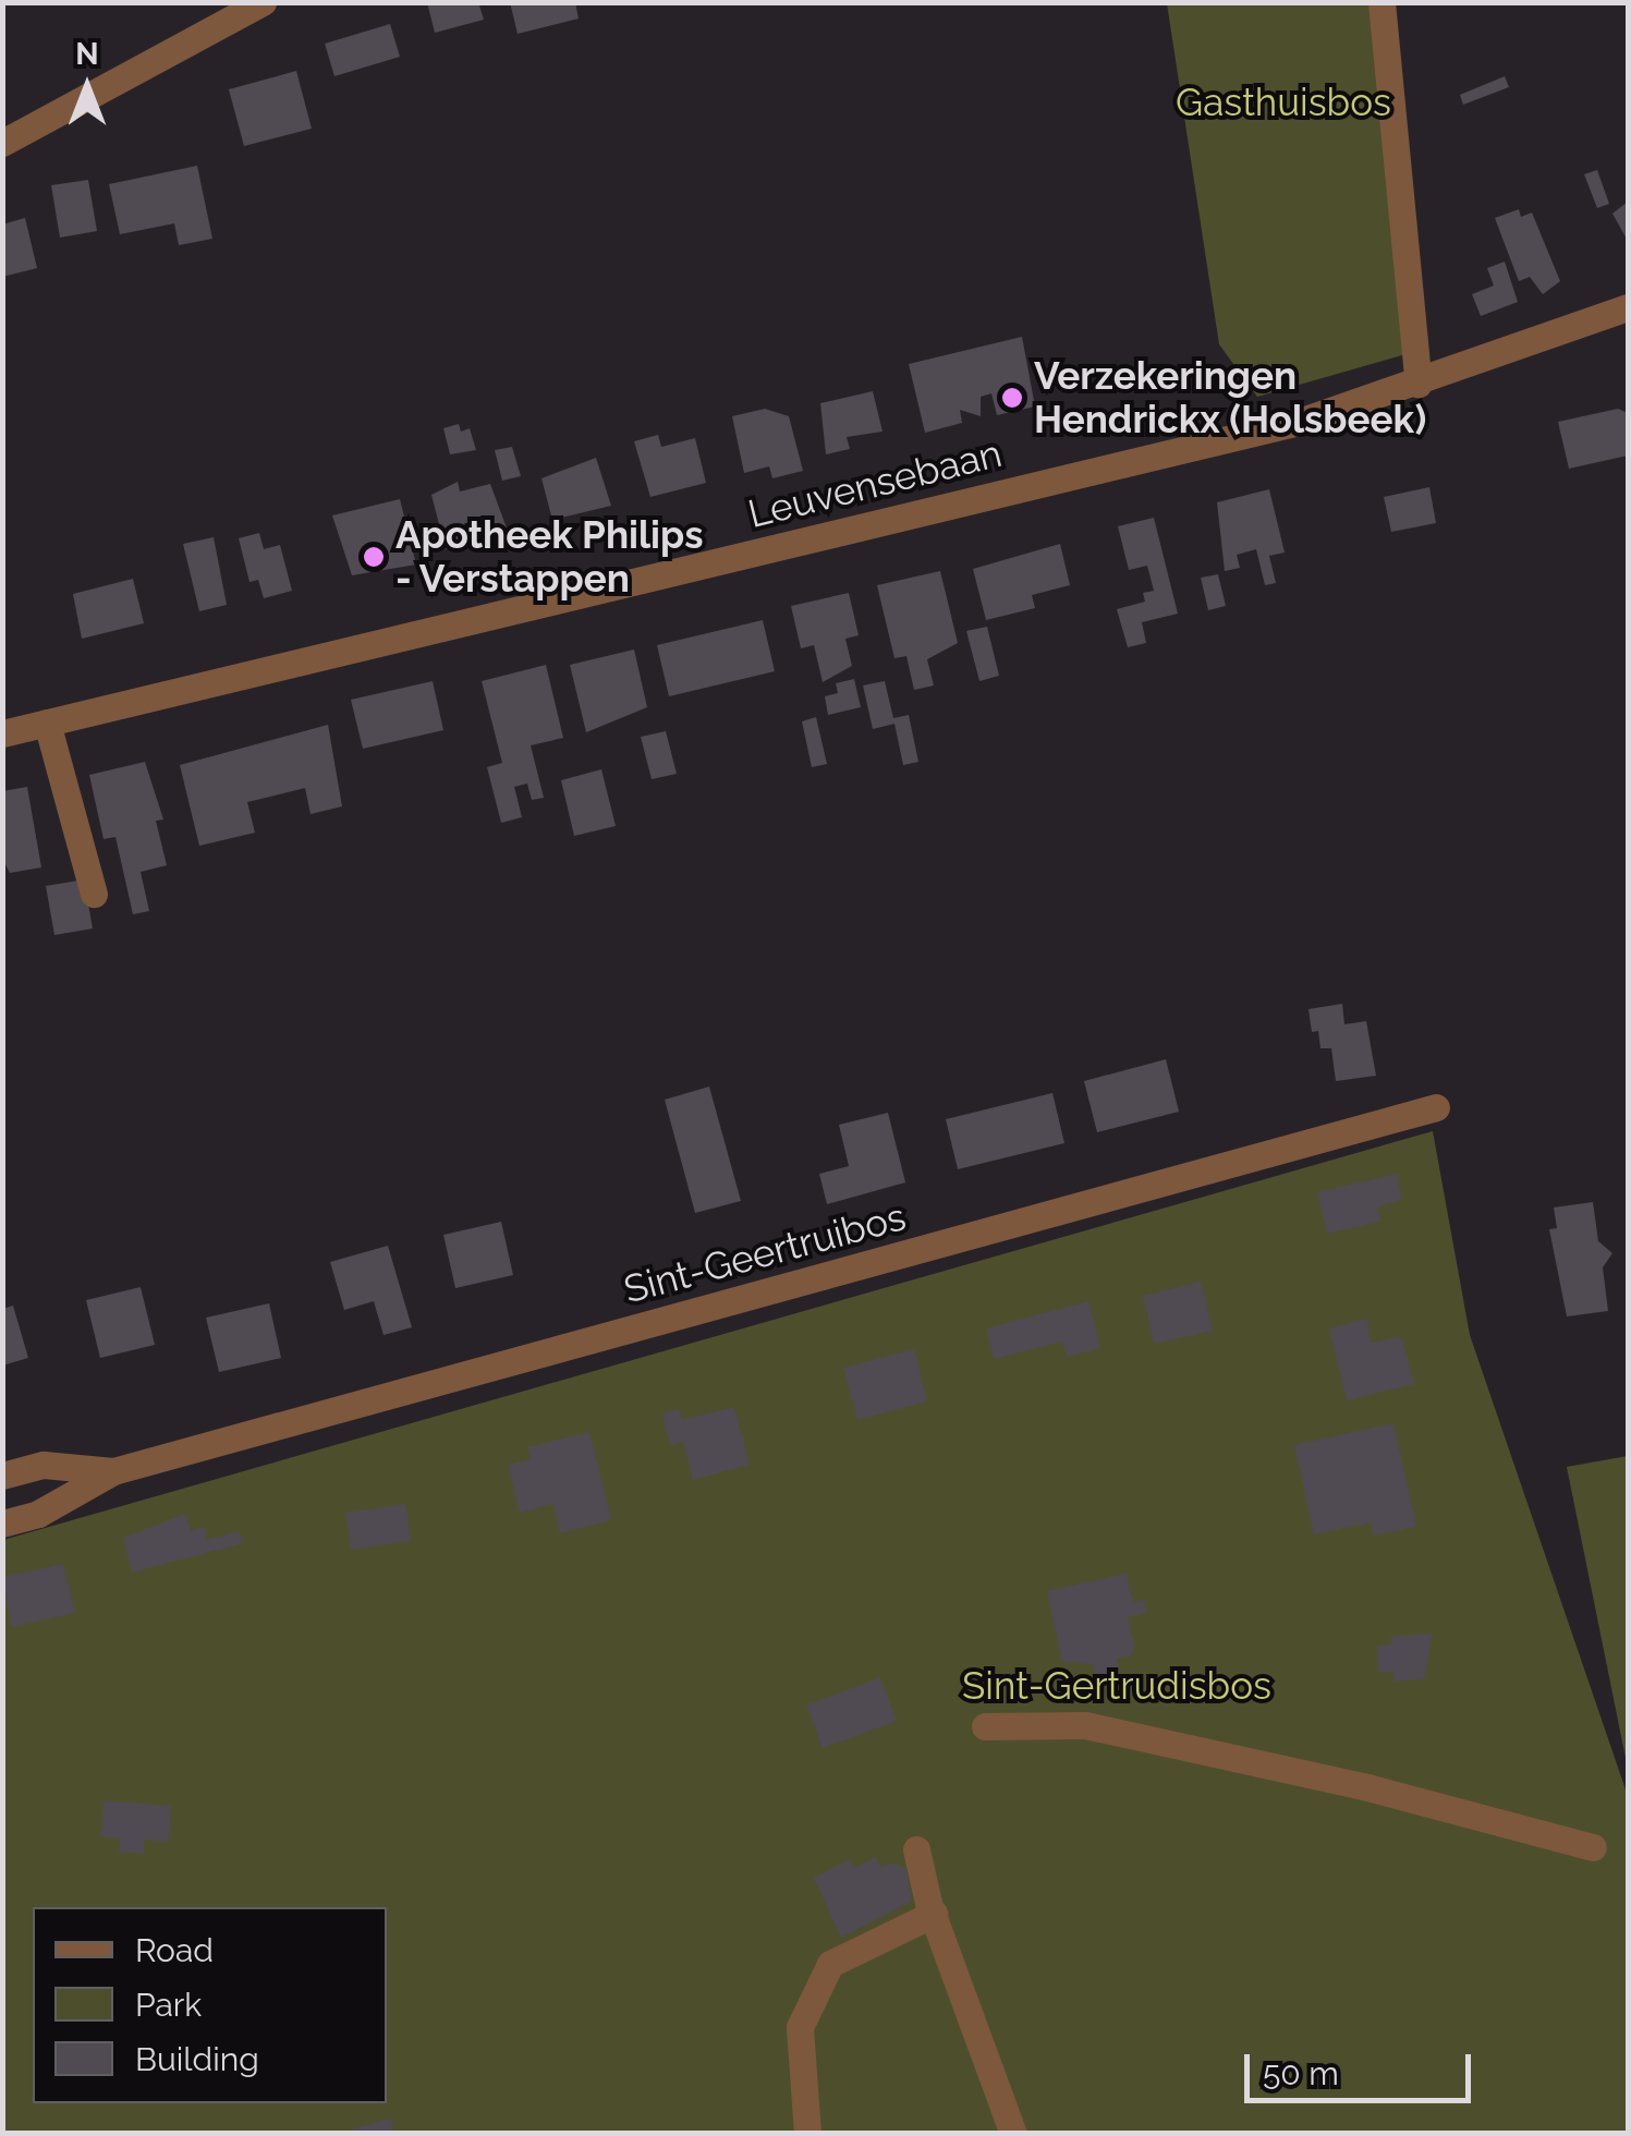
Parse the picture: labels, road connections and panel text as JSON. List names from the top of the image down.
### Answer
{
  "streets": {
    "street": ["Leuvensebaan", "Sint-Geertruibos"]
  },
  "parks": ["Gasthuisbos", "Sint-Gertrudisbos"],
  "places": ["Verzekeringen Hendrickx (Holsbeek)", "Apotheek Philips - Verstappen"],
  "legend": ["Road", "Park", "Building"],
  "scale_bar": "50 m",
  "north": "top"
}
